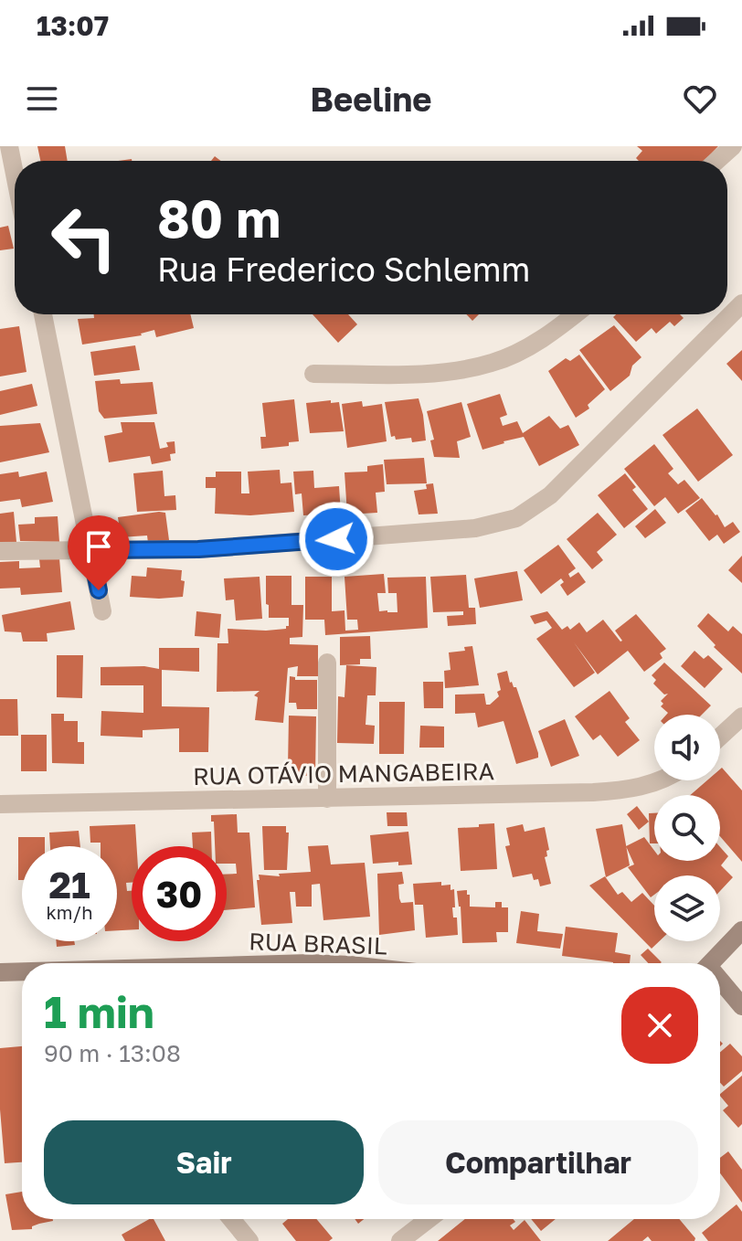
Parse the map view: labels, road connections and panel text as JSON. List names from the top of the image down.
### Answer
{
  "streets": {
    "street": ["RUA OTÁVIO MANGABEIRA", "RUA BRASIL"]
  },
  "page": {
    "status": "13:07",
    "header": "Beeline",
    "turn": ["80 m", "Rua Frederico Schlemm"],
    "speed": "21 km/h",
    "limit": "30",
    "heading": ["1 min", "90 m · 13:08"],
    "buttons": ["Sair", "Compartilhar"]
  }
}
